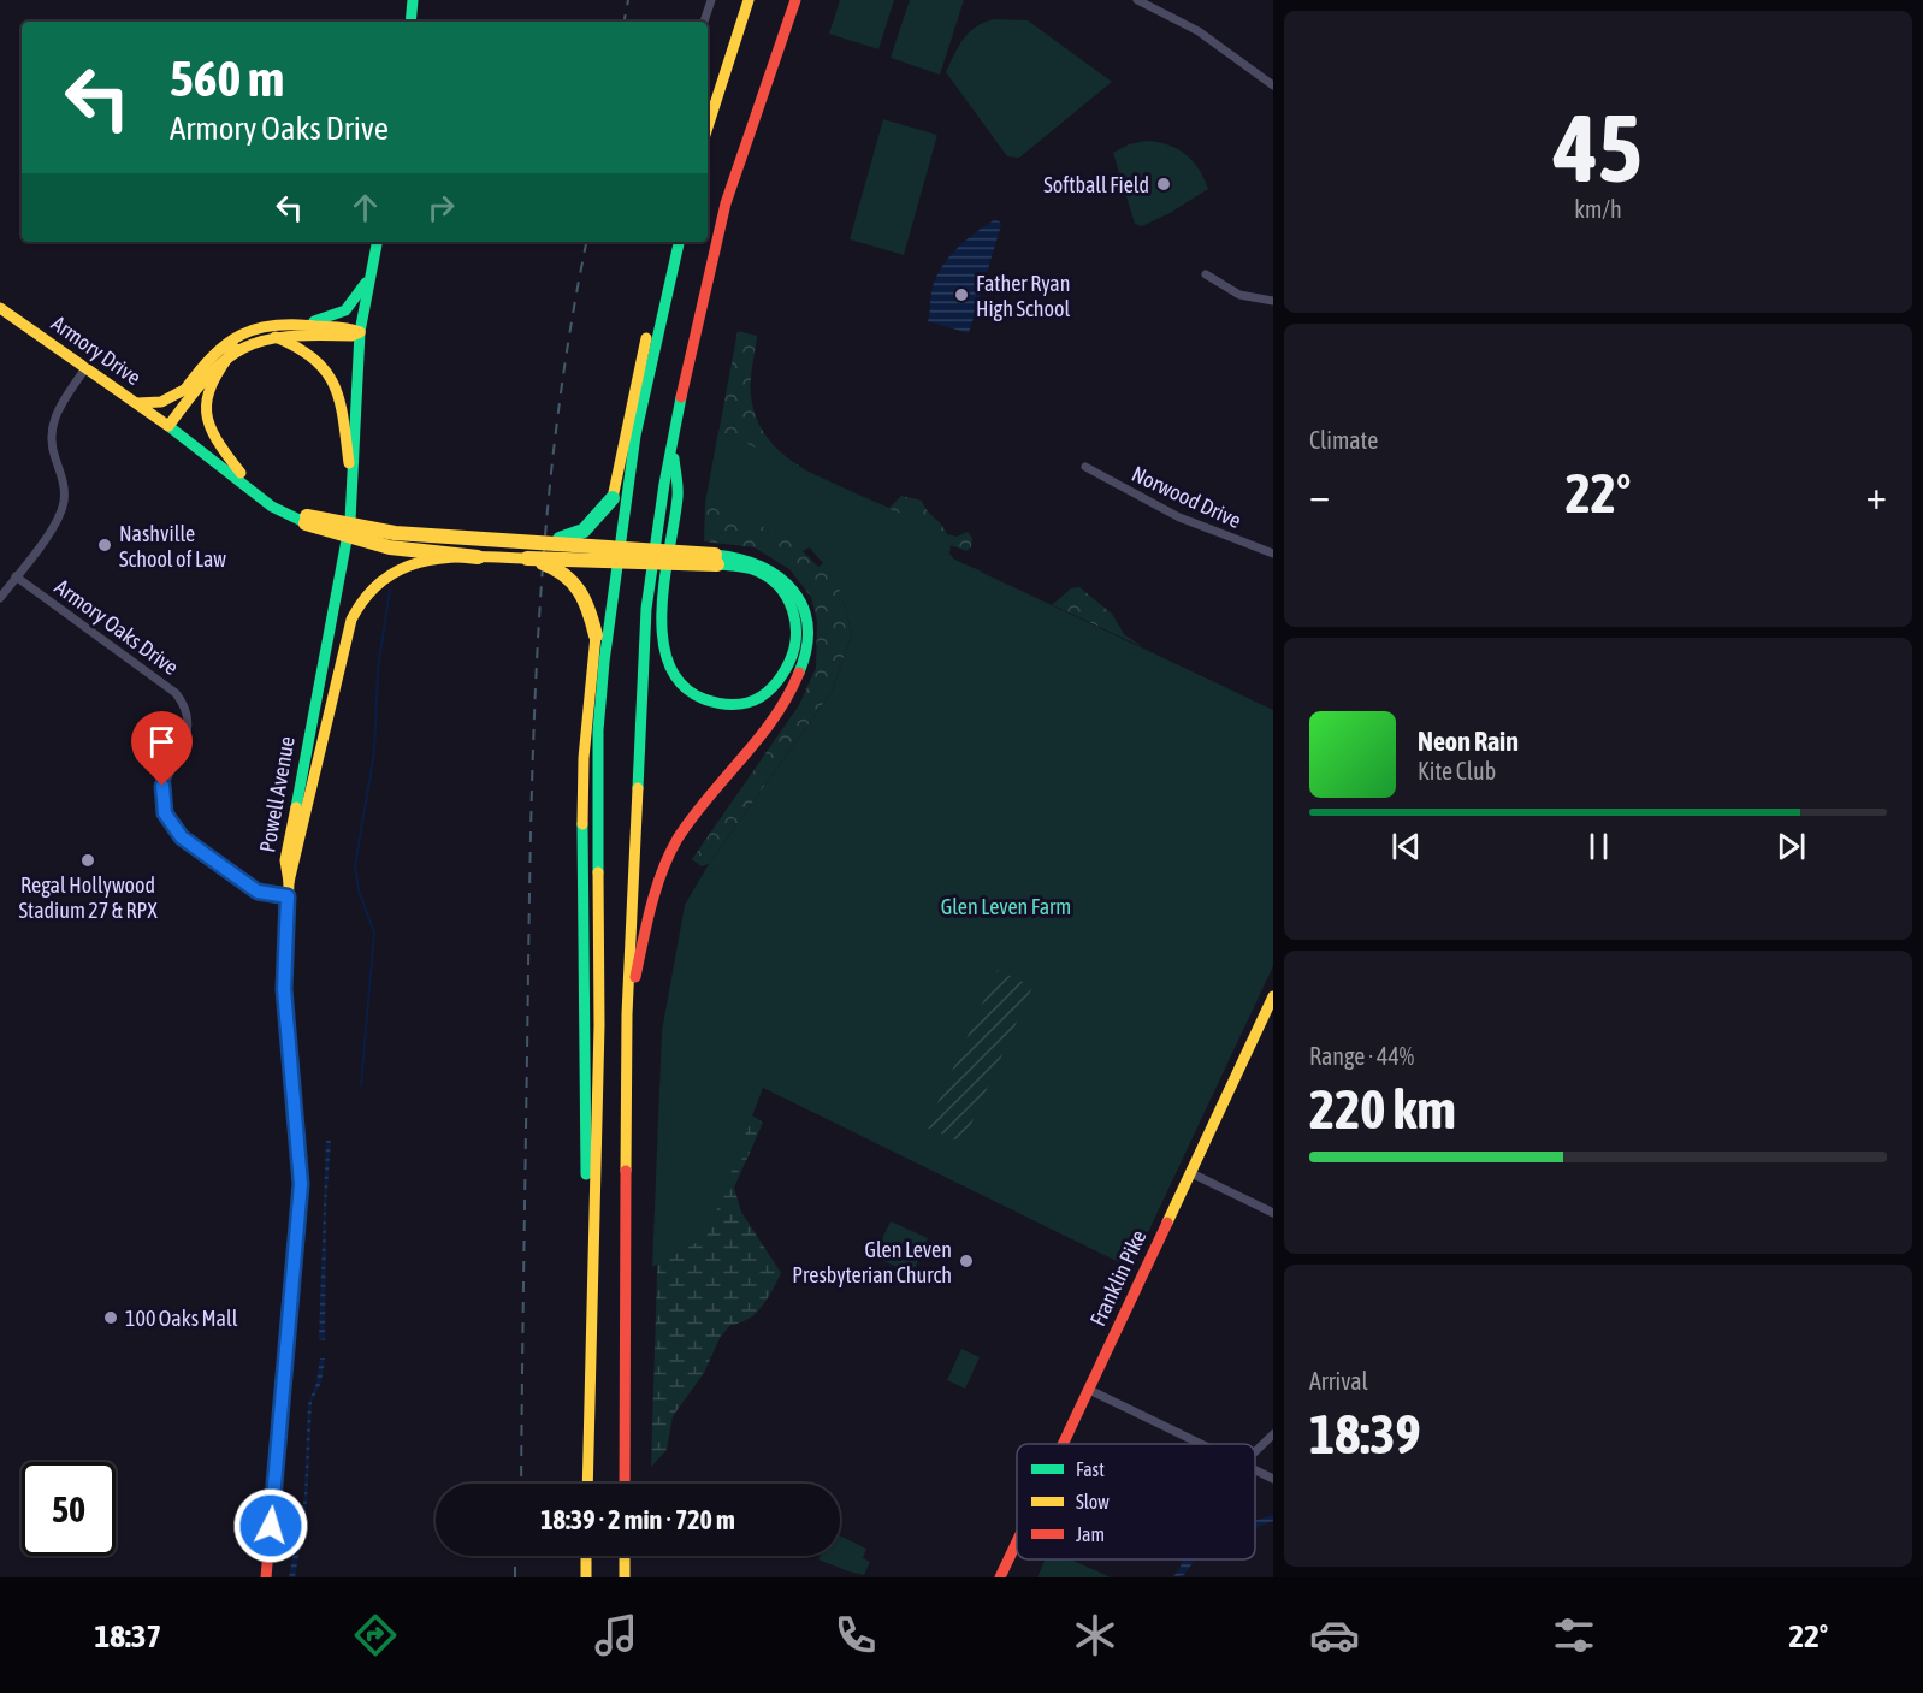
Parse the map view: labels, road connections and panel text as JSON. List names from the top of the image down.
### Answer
{
  "streets": {
    "main road": ["Armory Drive", "Powell Avenue", "Franklin Pike"],
    "street": ["Norwood Drive", "Armory Oaks Drive"]
  },
  "crossings": [
    ["Armory Oaks Drive", "Powell Avenue"]
  ],
  "parks": ["Glen Leven Farm"],
  "places": [
    "Softball Field",
    "Father Ryan High School",
    "Nashville School of Law",
    "Regal Hollywood Stadium 27 & RPX",
    "Glen Leven Presbyterian Church",
    "100 Oaks Mall"
  ],
  "legend": ["Fast", "Slow", "Jam"],
  "page": {
    "tile": [
      ["45", "km/h"],
      "Climate",
      ["Range · 44%", "220 km"],
      ["Arrival", "18:39"]
    ],
    "turn": ["560 m", "Armory Oaks Drive"],
    "heat": ["−", "22°", "+"],
    "song": ["Neon Rain", "Kite Club"],
    "limit": "50",
    "trip": "18:39 · 2 min · 720 m",
    "tabs": ["18:37", "22°"]
  }
}
